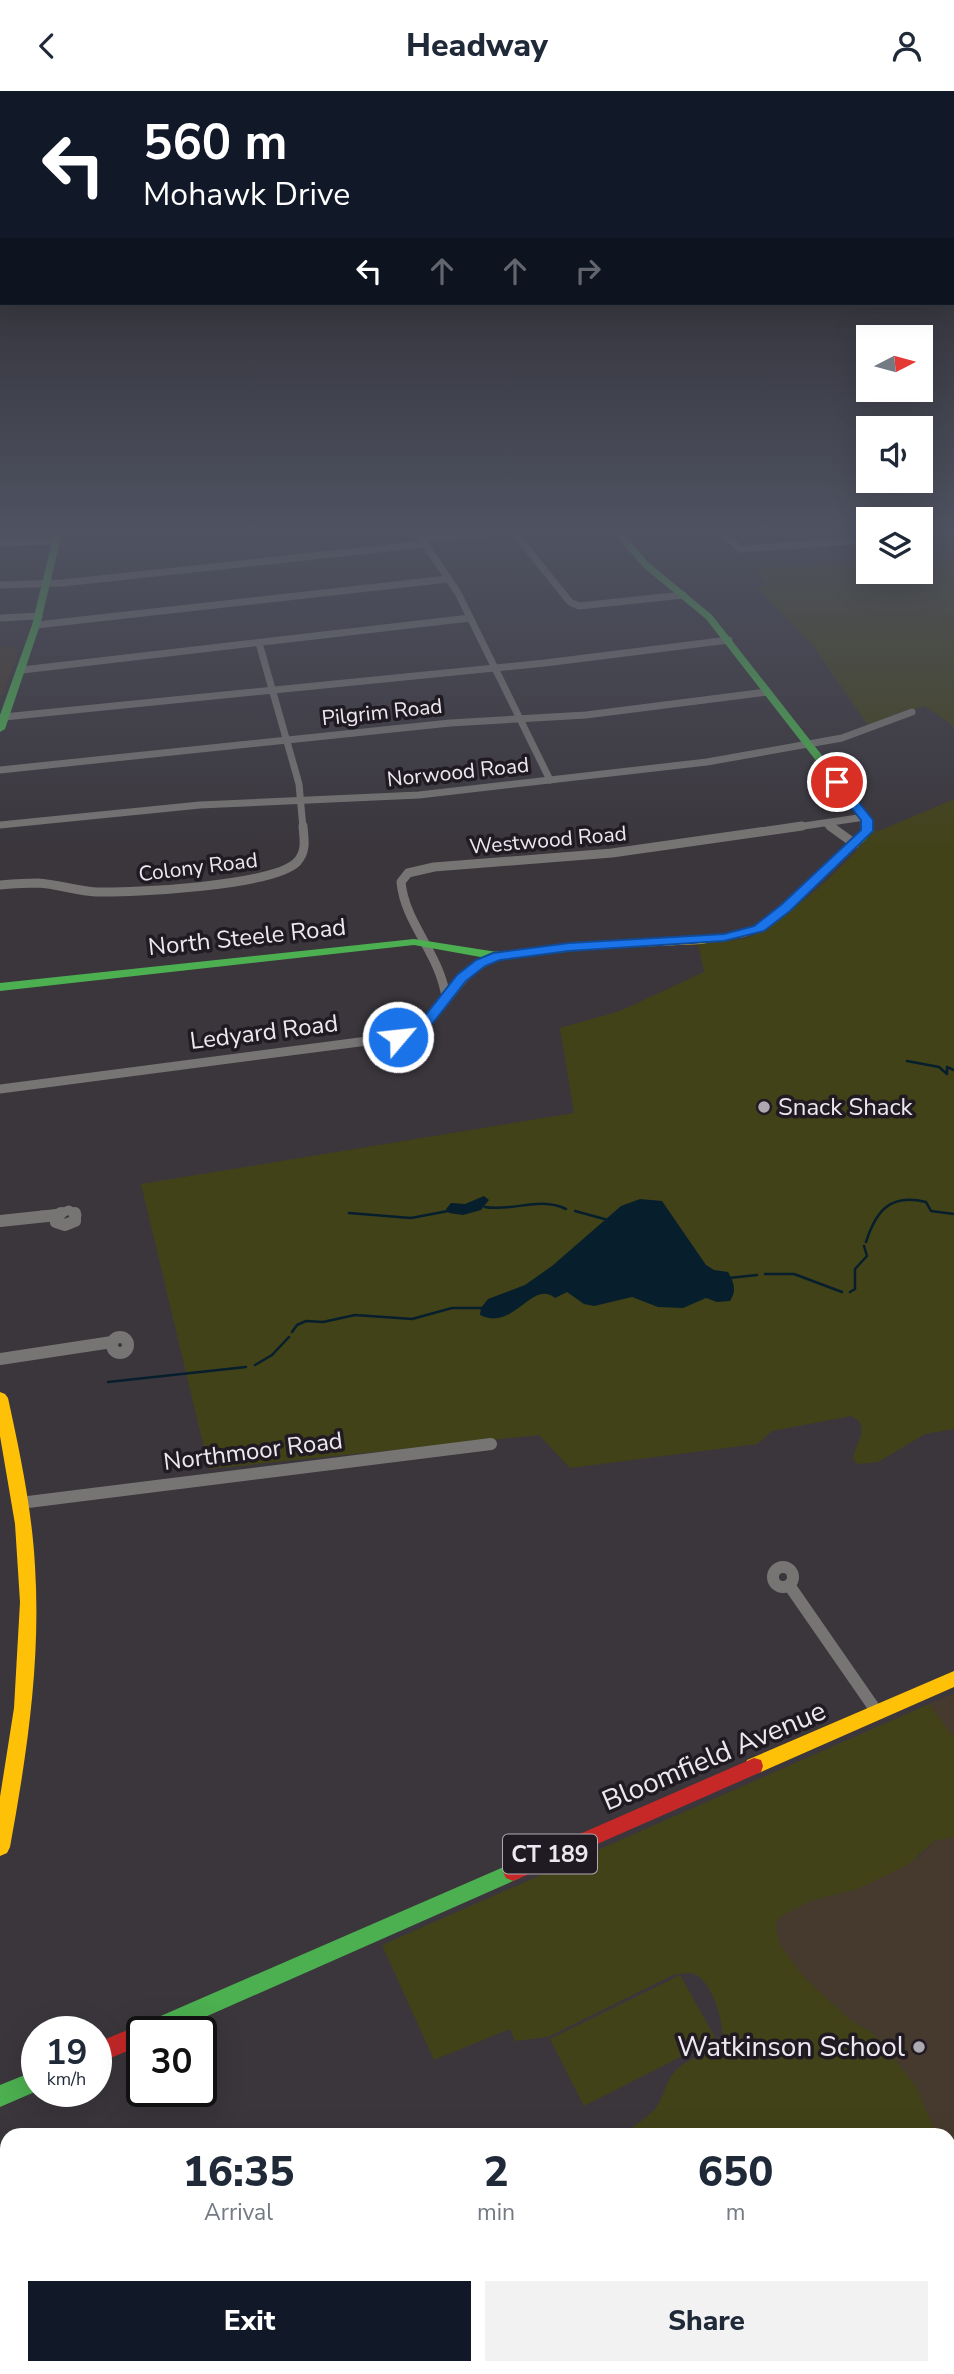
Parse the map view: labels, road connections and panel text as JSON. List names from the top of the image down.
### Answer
{
  "streets": {
    "main road": [
      "North Steele Road",
      "Ledyard Road",
      "Bloomfield Avenue",
      "CT 189"
    ],
    "street": [
      "Pilgrim Road",
      "Norwood Road",
      "Westwood Road",
      "Colony Road",
      "Northmoor Road"
    ]
  },
  "crossings": [
    ["Pilgrim Road", "Colony Road"],
    ["Norwood Road", "Colony Road"],
    ["Westwood Road", "North Steele Road"],
    ["Westwood Road", "Ledyard Road"],
    ["North Steele Road", "Ledyard Road"]
  ],
  "places": ["Snack Shack", "Watkinson School"],
  "north": "right",
  "page": {
    "header": "Headway",
    "turn": ["560 m", "Mohawk Drive"],
    "speed": "19 km/h",
    "limit": "30",
    "eta": [
      "16:35",
      "Arrival",
      "2",
      "min",
      "650",
      "m"
    ],
    "buttons": ["Exit", "Share"]
  }
}
